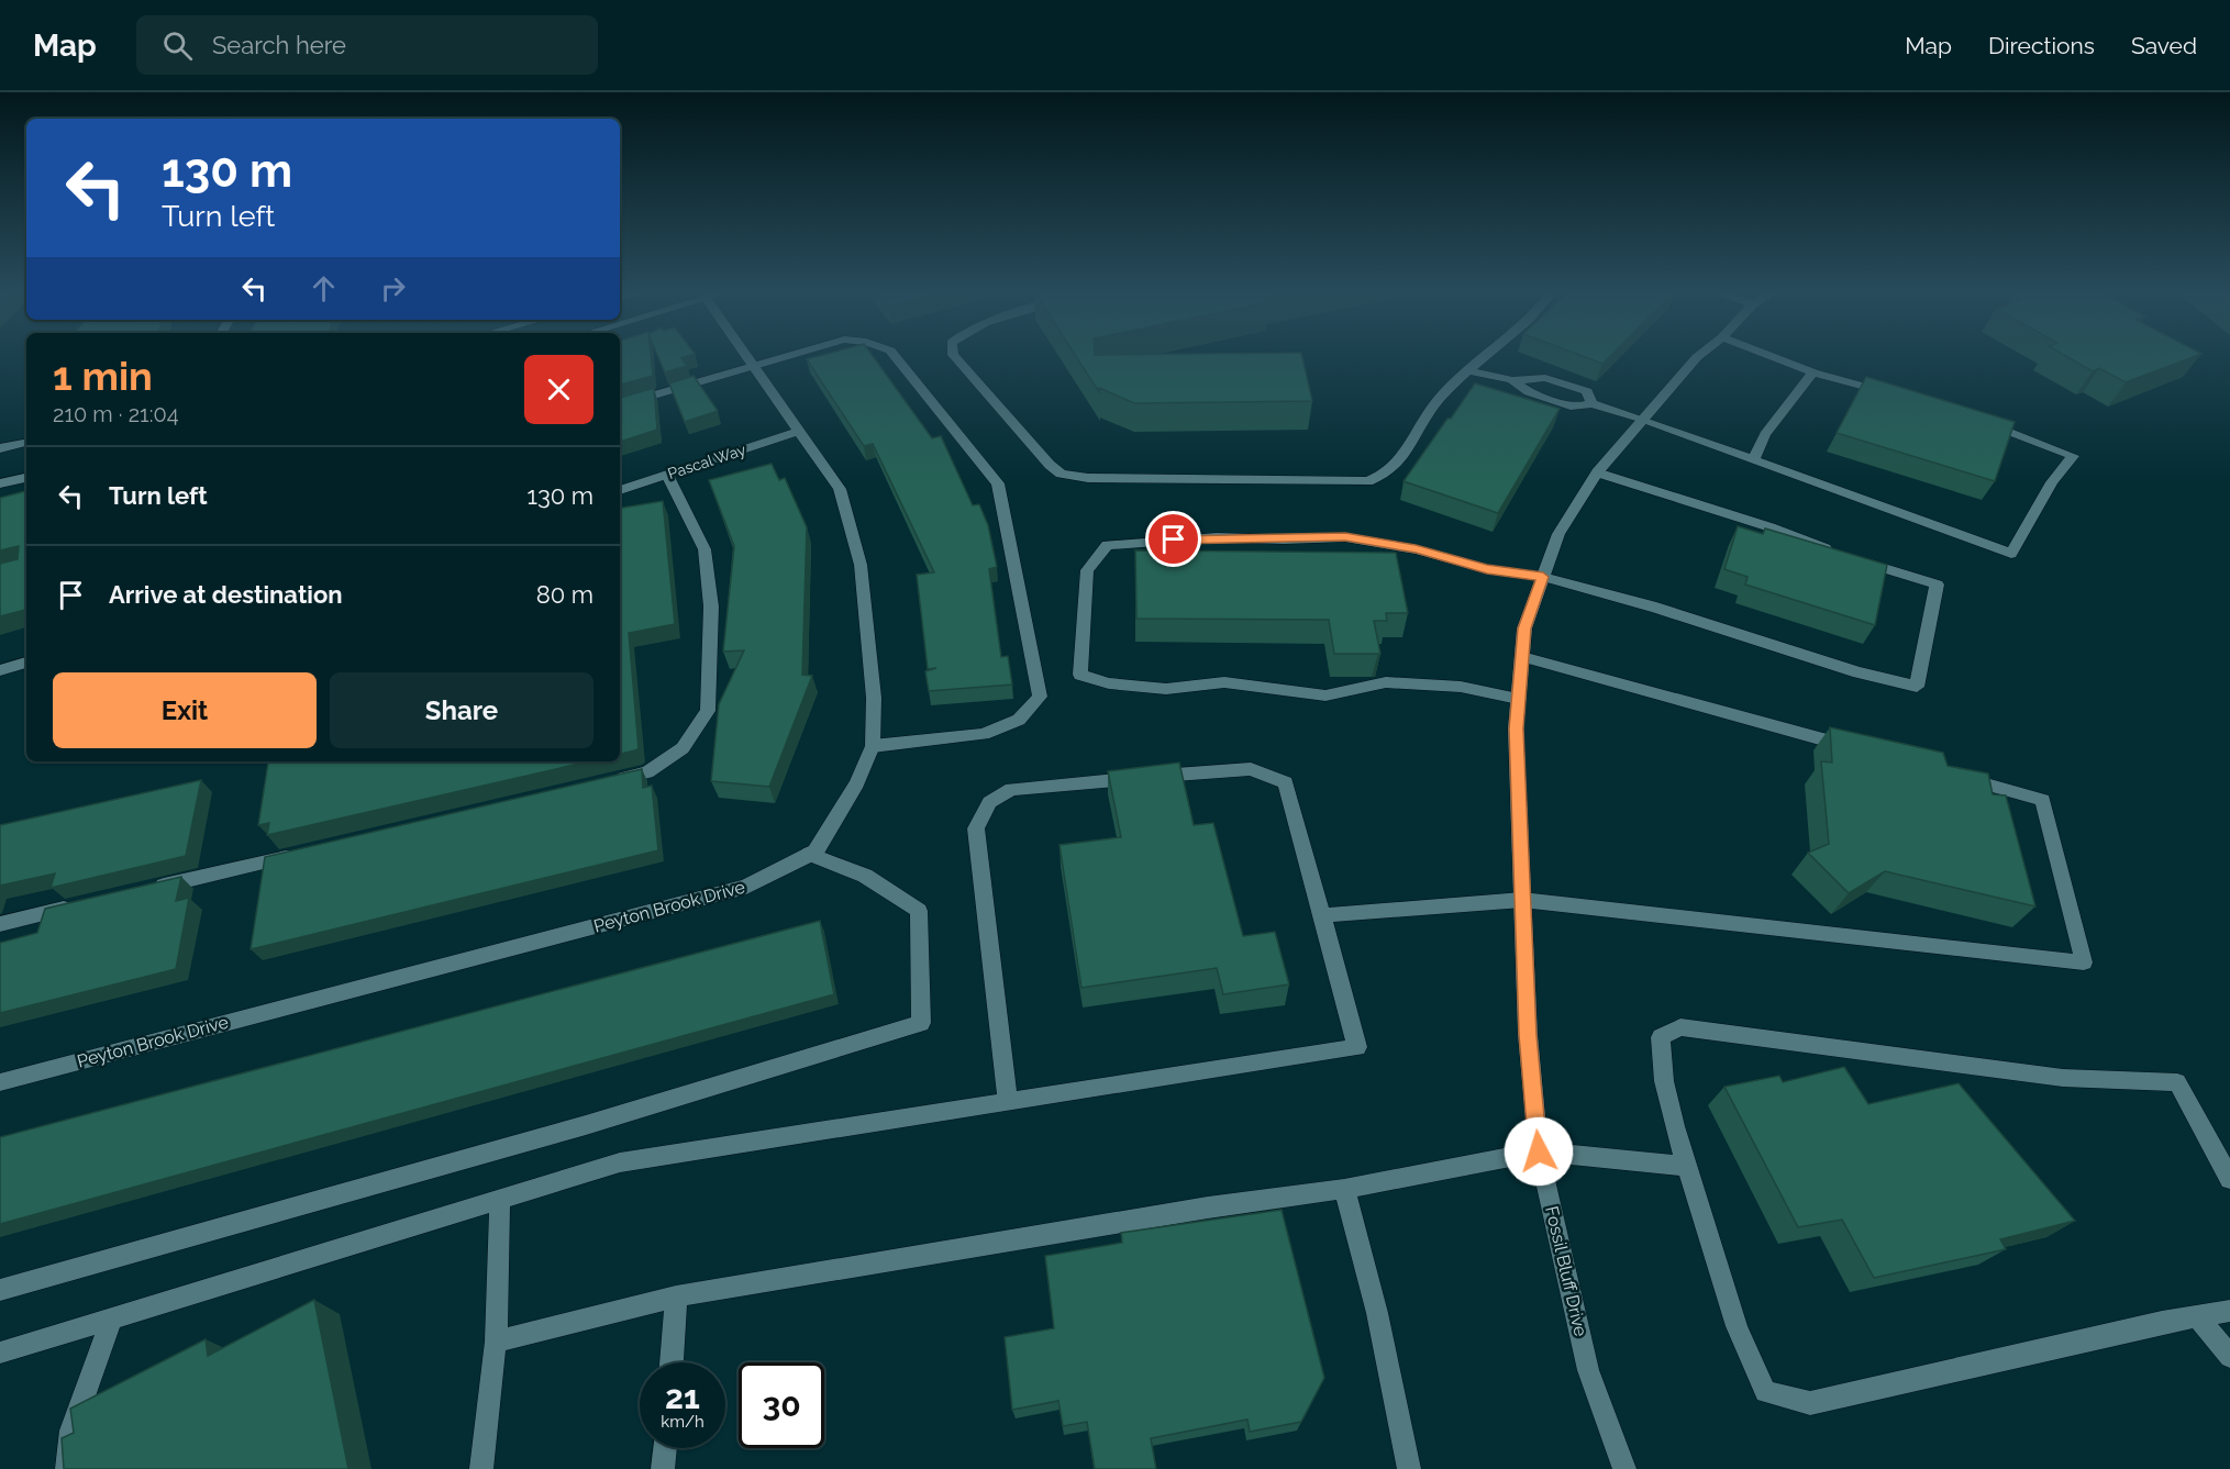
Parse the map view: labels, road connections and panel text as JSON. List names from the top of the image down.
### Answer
{
  "streets": {
    "street": ["Pascal Way", "Peyton Brook Drive", "Fossil Bluff Drive"]
  },
  "crossings": [
    ["Pascal Way", "Peyton Brook Drive"]
  ],
  "page": {
    "header": "Map",
    "search": "Search here",
    "nav": ["Map", "Directions", "Saved"],
    "turn": ["130 m", "Turn left"],
    "heading": ["1 min", "210 m · 21:04"],
    "list": [
      {
        "name": "Turn left",
        "value": "130 m"
      },
      {
        "name": "Arrive at destination",
        "value": "80 m"
      }
    ],
    "buttons": ["Exit", "Share"],
    "speed": "21 km/h",
    "limit": "30"
  }
}
